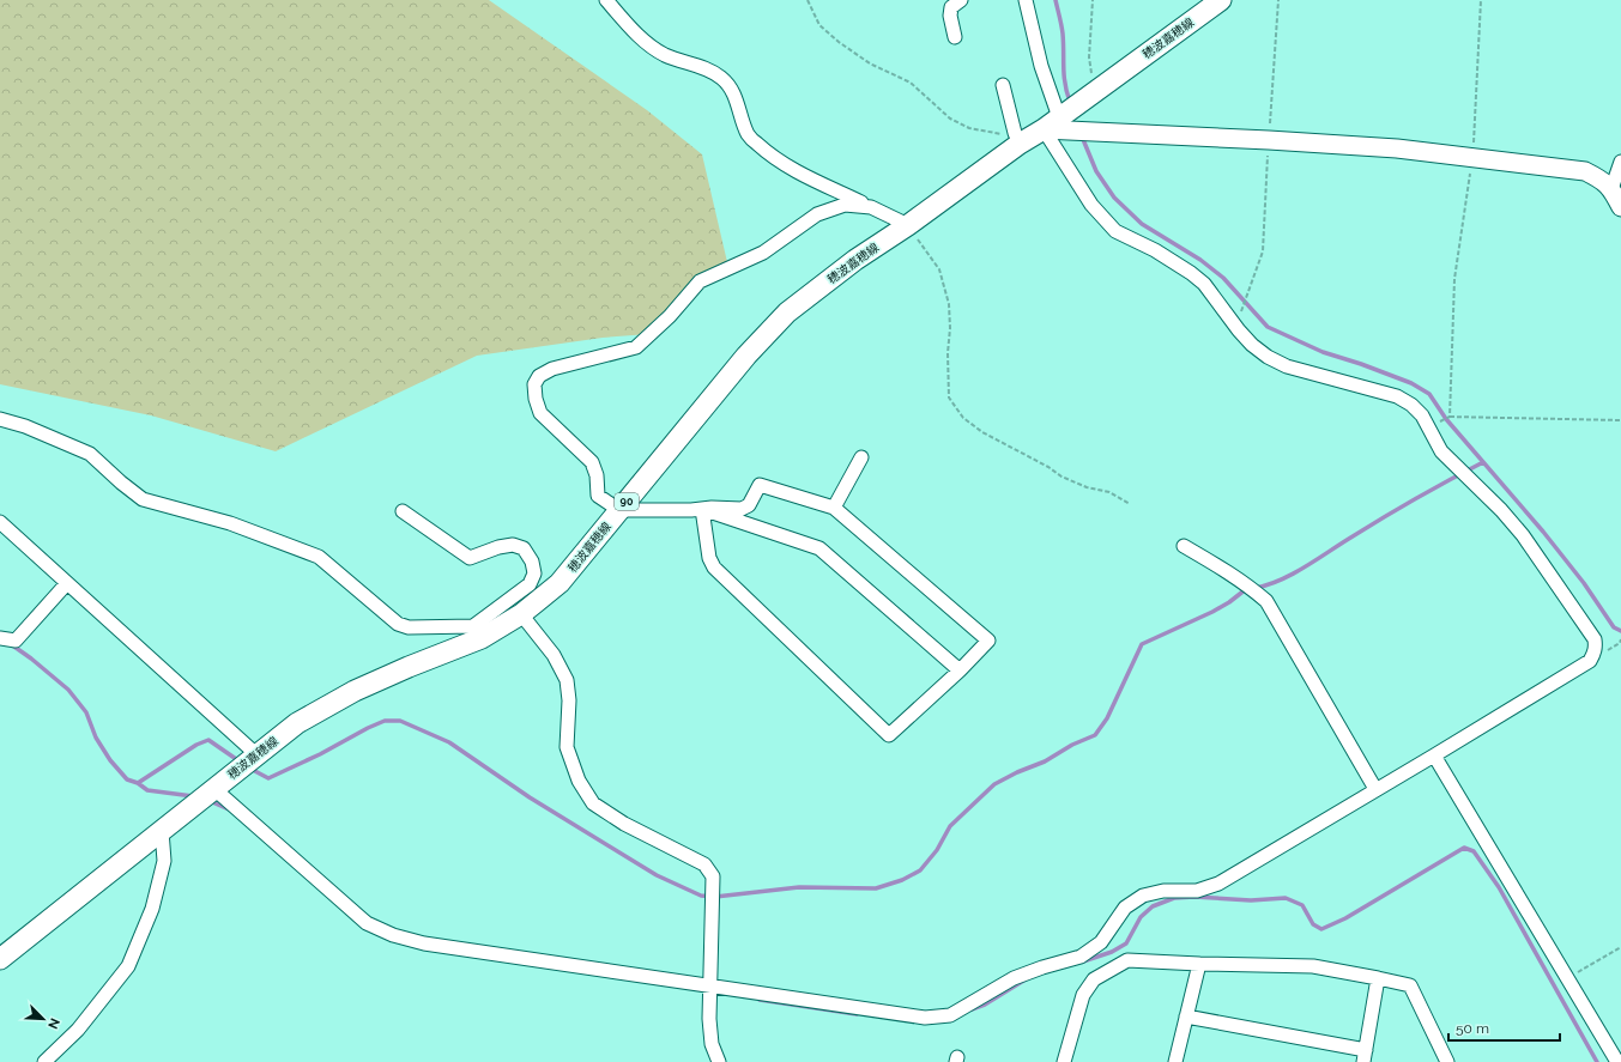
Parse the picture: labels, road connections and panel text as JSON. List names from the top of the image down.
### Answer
{
  "streets": {
    "main road": ["穂波嘉穂線", "90"]
  },
  "scale_bar": "50 m",
  "north": "bottom right"
}
